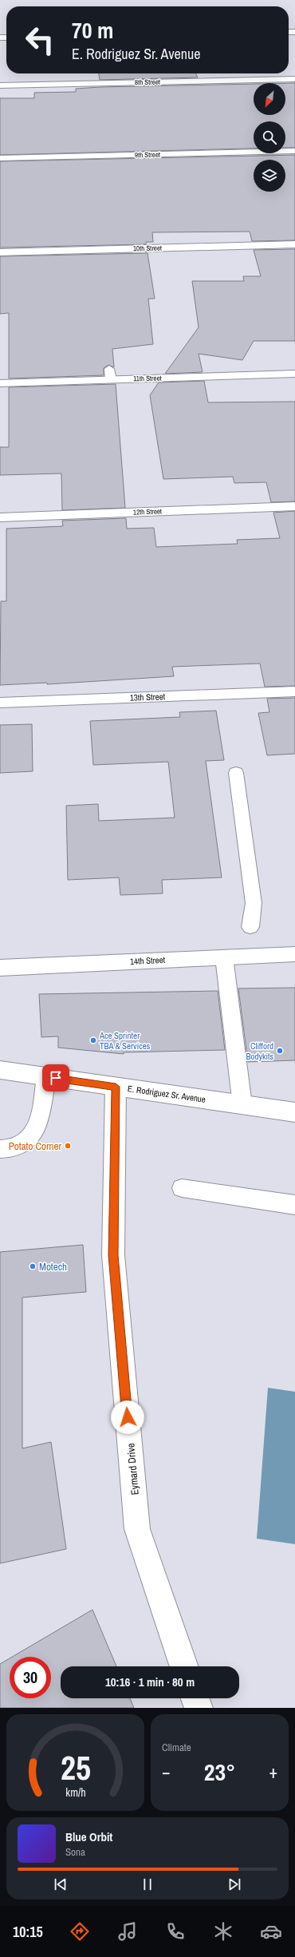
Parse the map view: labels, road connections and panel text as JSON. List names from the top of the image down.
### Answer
{
  "streets": {
    "street": [
      "8th Street",
      "9th Street",
      "10th Street",
      "11th Street",
      "12th Street",
      "13th Street",
      "14th Street",
      "E. Rodriguez Sr. Avenue",
      "Eymard Drive"
    ]
  },
  "crossings": [
    ["E. Rodriguez Sr. Avenue", "Eymard Drive"]
  ],
  "places": [
    "Ace Sprinter TBA & Services",
    "Clifford Bodykits",
    "Potato Corner",
    "Motech"
  ],
  "north": "bottom left",
  "page": {
    "turn": ["70 m", "E. Rodriguez Sr. Avenue"],
    "limit": "30",
    "trip": "10:16 · 1 min · 80 m",
    "tile": "Climate",
    "heat": ["−", "23°", "+"],
    "song": ["Blue Orbit", "Sona"],
    "tabs": "10:15",
    "gauge": ["25", "km/h"]
  }
}
